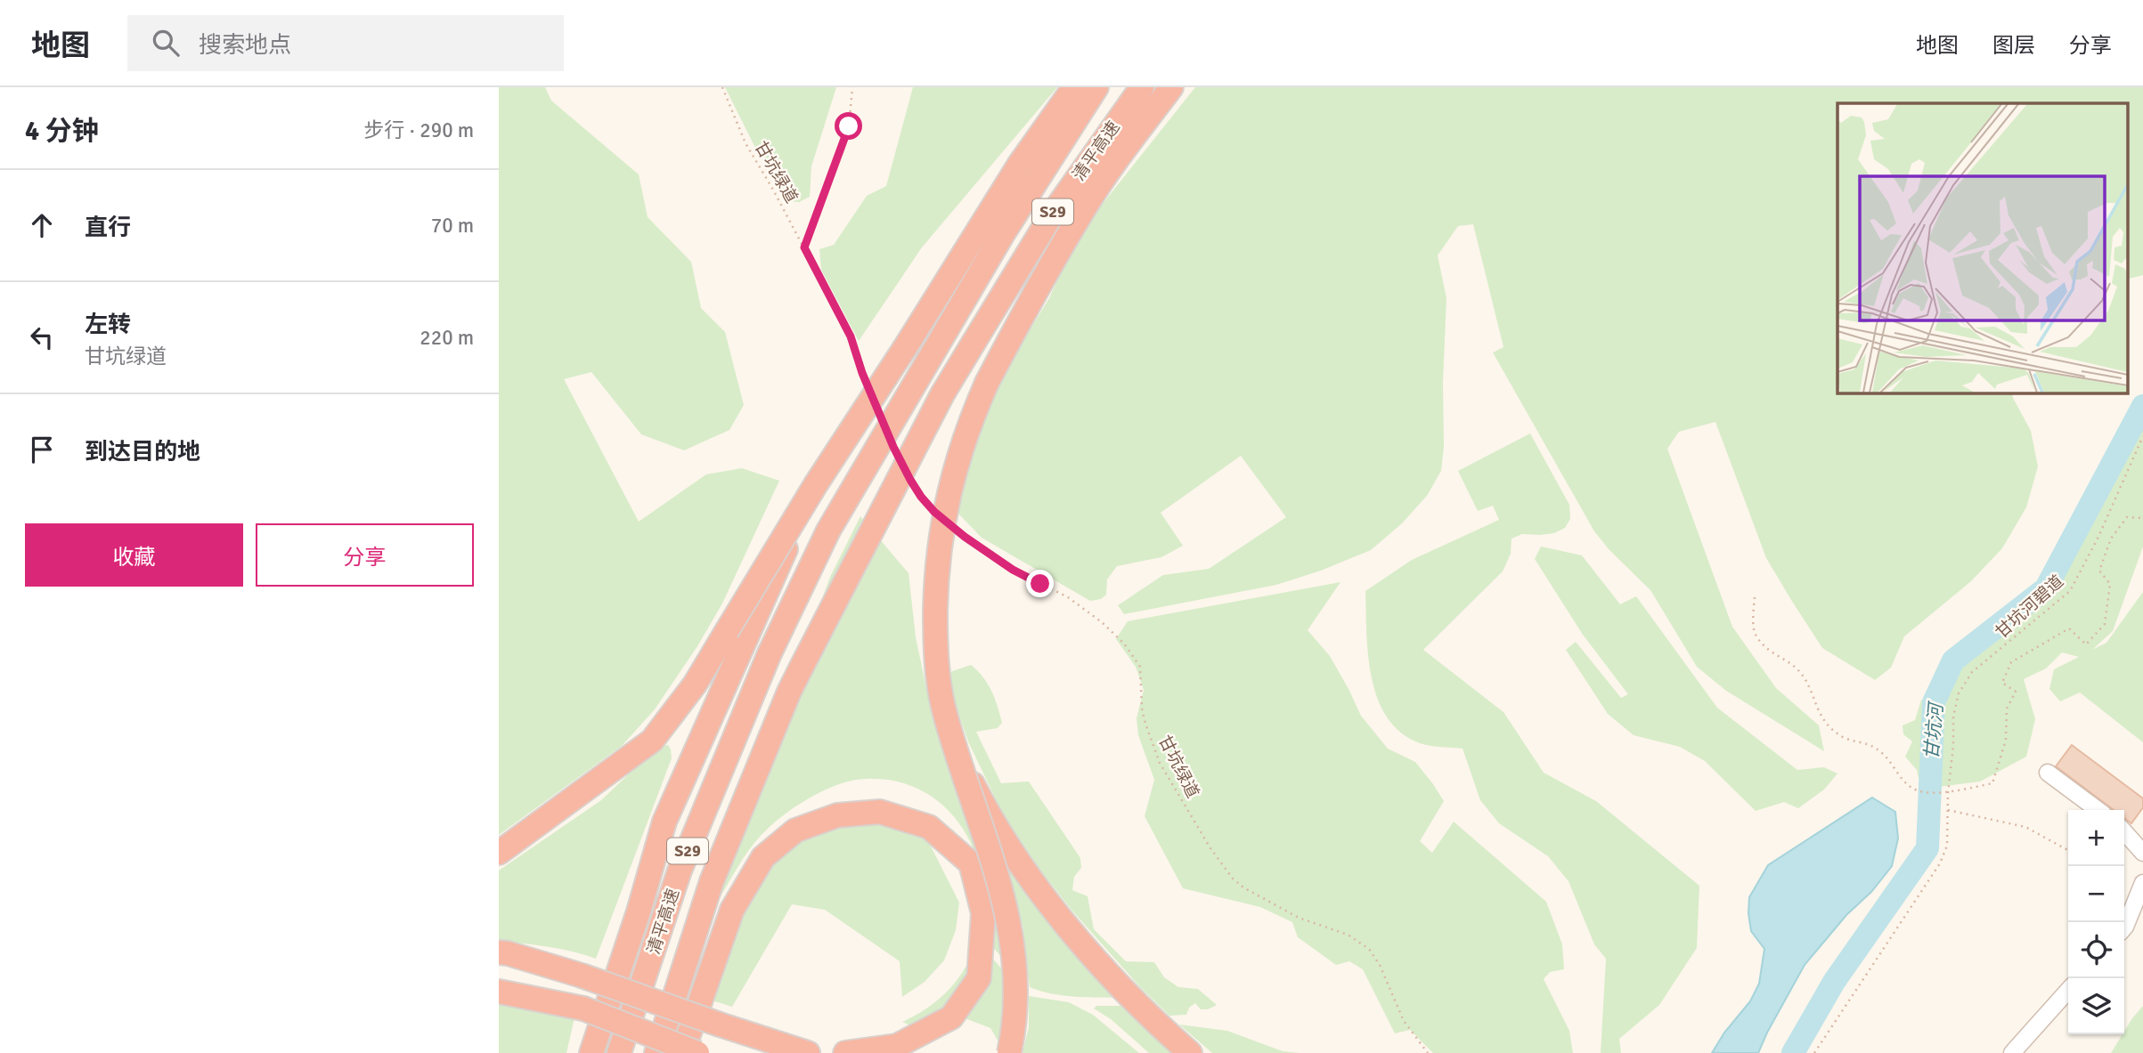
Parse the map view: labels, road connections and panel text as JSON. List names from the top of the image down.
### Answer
{
  "streets": {
    "highway": ["清平高速", "S29"],
    "path": ["甘坑绿道", "甘坑河碧道"]
  },
  "water": ["甘坑河"],
  "page": {
    "header": "地图",
    "search": "搜索地点",
    "nav": ["地图", "图层", "分享"],
    "heading": ["4 分钟", "步行 · 290 m"],
    "list": [
      ["直行", "70 m"],
      ["左转", "甘坑绿道", "220 m"],
      "到达目的地"
    ],
    "buttons": ["收藏", "分享"],
    "map_buttons": ["+", "−"]
  }
}
